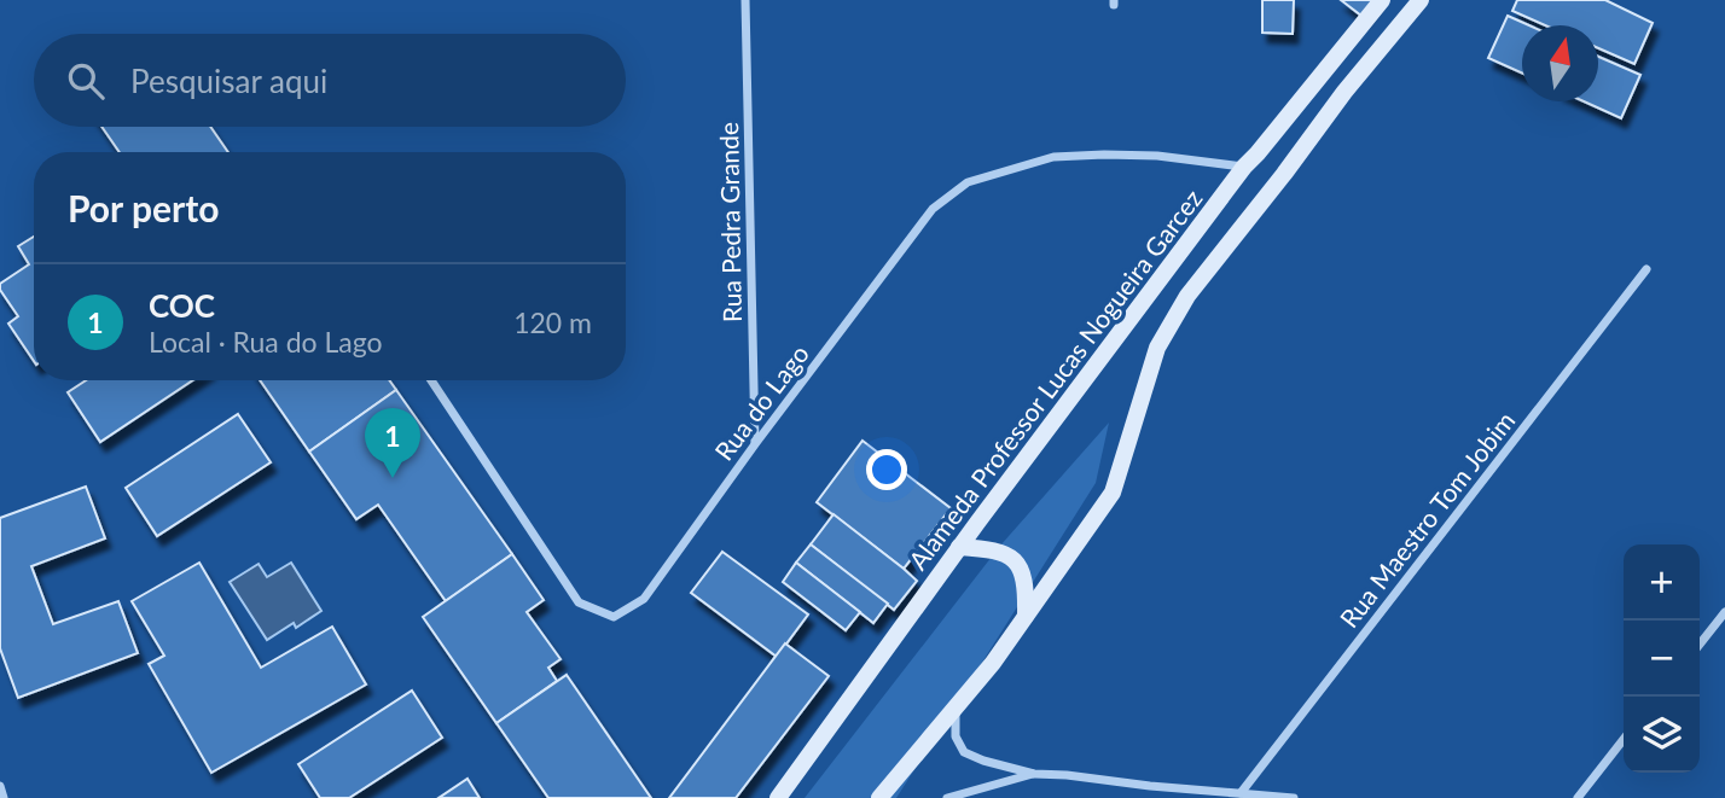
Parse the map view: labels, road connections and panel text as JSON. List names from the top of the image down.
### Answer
{
  "streets": {
    "main road": ["Alameda Professor Lucas Nogueira Garcez"],
    "street": ["Rua Pedra Grande", "Rua do Lago", "Rua Maestro Tom Jobim"]
  },
  "crossings": [
    ["Rua Pedra Grande", "Rua do Lago"],
    ["Alameda Professor Lucas Nogueira Garcez", "Rua do Lago"]
  ],
  "north": "top",
  "page": {
    "search": "Pesquisar aqui",
    "heading": "Por perto",
    "list": [
      {
        "mark": "1",
        "name": "COC",
        "note": "Local · Rua do Lago",
        "value": "120 m"
      }
    ],
    "pins": "1",
    "map_buttons": ["+", "−"]
  }
}
